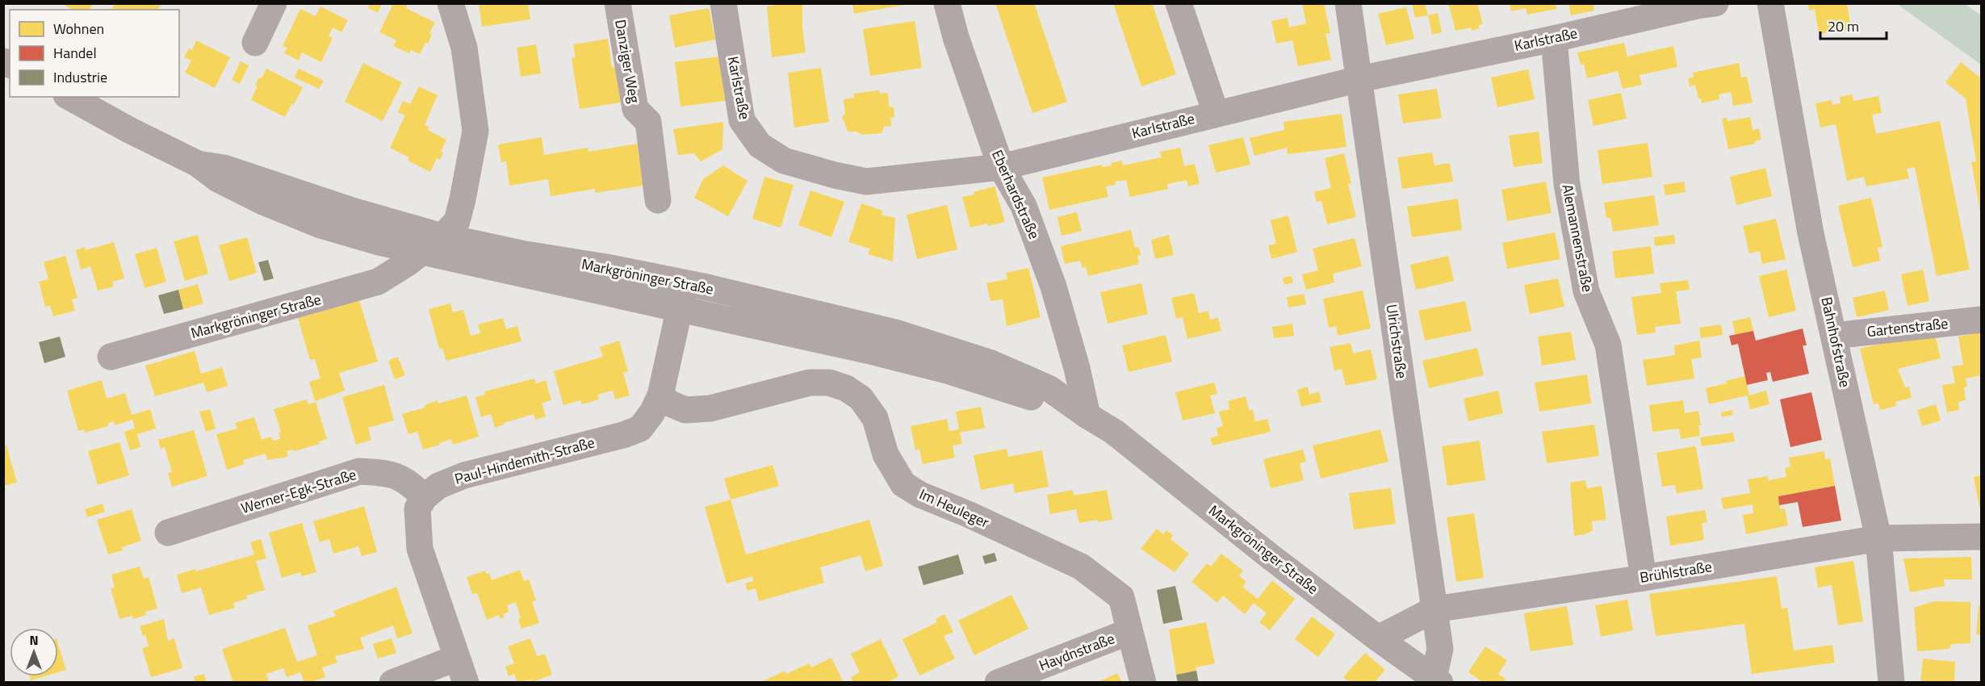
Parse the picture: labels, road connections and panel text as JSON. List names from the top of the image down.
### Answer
{
  "streets": {
    "street": [
      "Karlstraße",
      "Danziger Weg",
      "Eberhardstraße",
      "Alemannenstraße",
      "Markgröninger Straße",
      "Gartenstraße",
      "Ulrichstraße",
      "Bahnhofstraße",
      "Paul-Hindemith-Straße",
      "Werner-Egk-Straße",
      "Im Heuleger",
      "Brühlstraße",
      "Haydnstraße"
    ]
  },
  "crossings": [
    ["Karlstraße", "Eberhardstraße"],
    ["Karlstraße", "Alemannenstraße"],
    ["Karlstraße", "Ulrichstraße"],
    ["Eberhardstraße", "Markgröninger Straße"],
    ["Alemannenstraße", "Brühlstraße"],
    ["Markgröninger Straße", "Ulrichstraße"],
    ["Markgröninger Straße", "Paul-Hindemith-Straße"],
    ["Markgröninger Straße", "Brühlstraße"],
    ["Gartenstraße", "Bahnhofstraße"],
    ["Ulrichstraße", "Brühlstraße"],
    ["Bahnhofstraße", "Brühlstraße"],
    ["Paul-Hindemith-Straße", "Werner-Egk-Straße"],
    ["Paul-Hindemith-Straße", "Im Heuleger"],
    ["Im Heuleger", "Haydnstraße"]
  ],
  "legend": ["Wohnen", "Handel", "Industrie"],
  "scale_bar": "20 m",
  "north": "top"
}
